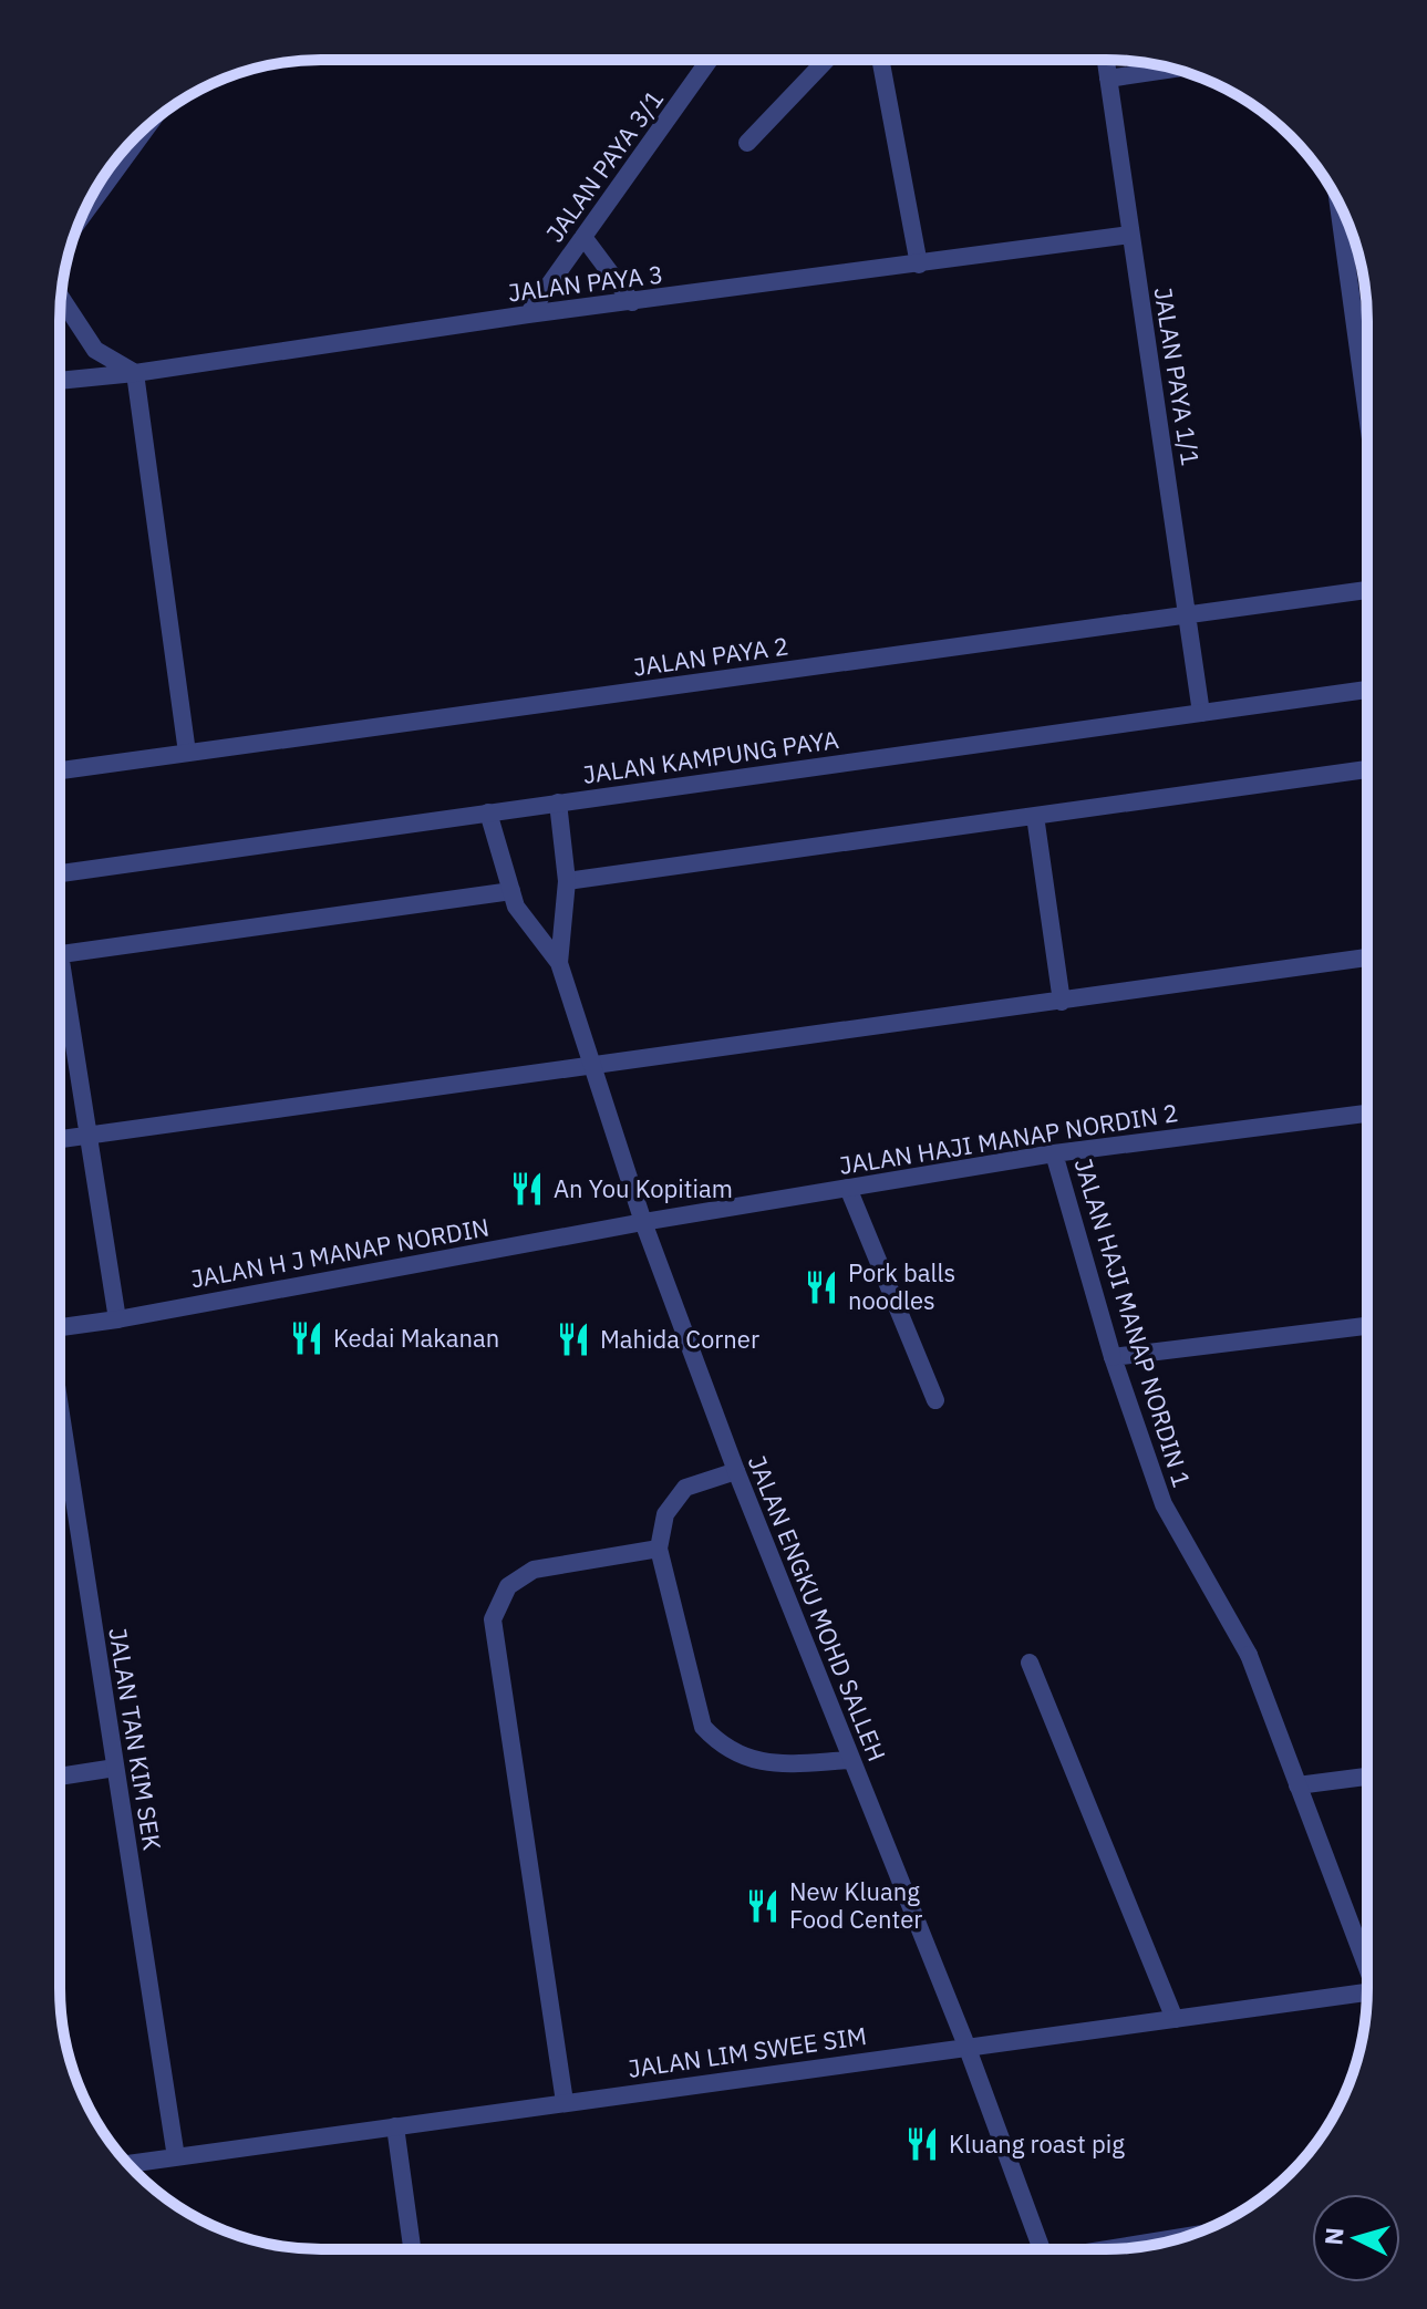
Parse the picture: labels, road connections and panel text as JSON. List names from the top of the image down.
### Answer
{
  "streets": {
    "street": [
      "JALAN PAYA 3/1",
      "JALAN PAYA 3",
      "JALAN PAYA 1/1",
      "JALAN PAYA 2",
      "JALAN KAMPUNG PAYA",
      "JALAN HAJI MANAP NORDIN 2",
      "JALAN H J MANAP NORDIN",
      "JALAN HAJI MANAP NORDIN 1",
      "JALAN ENGKU MOHD SALLEH",
      "JALAN TAN KIM SEK",
      "JALAN LIM SWEE SIM"
    ]
  },
  "crossings": [
    ["JALAN PAYA 3/1", "JALAN PAYA 3"],
    ["JALAN PAYA 3", "JALAN PAYA 1/1"],
    ["JALAN PAYA 1/1", "JALAN PAYA 2"],
    ["JALAN PAYA 1/1", "JALAN KAMPUNG PAYA"],
    ["JALAN KAMPUNG PAYA", "JALAN ENGKU MOHD SALLEH"],
    ["JALAN HAJI MANAP NORDIN 2", "JALAN H J MANAP NORDIN"],
    ["JALAN HAJI MANAP NORDIN 2", "JALAN HAJI MANAP NORDIN 1"],
    ["JALAN HAJI MANAP NORDIN 2", "JALAN ENGKU MOHD SALLEH"],
    ["JALAN H J MANAP NORDIN", "JALAN ENGKU MOHD SALLEH"],
    ["JALAN ENGKU MOHD SALLEH", "JALAN LIM SWEE SIM"],
    ["JALAN TAN KIM SEK", "JALAN LIM SWEE SIM"]
  ],
  "places": {
    "restaurant": [
      "An You Kopitiam",
      "Pork balls noodles",
      "Kedai Makanan",
      "Mahida Corner",
      "New Kluang Food Center",
      "Kluang roast pig"
    ]
  },
  "north": "left"
}
